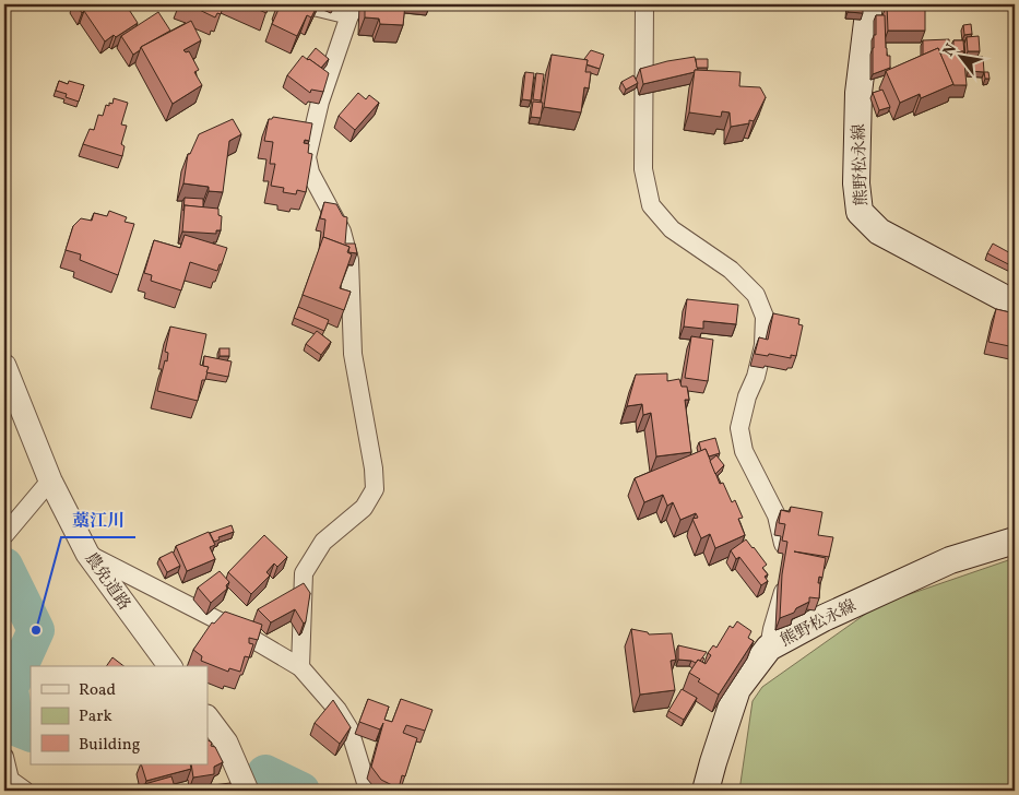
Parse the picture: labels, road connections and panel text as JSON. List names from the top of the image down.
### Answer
{
  "streets": {
    "main road": ["熊野松永線"],
    "street": ["農免道路"]
  },
  "places": ["藁江川"],
  "legend": ["Road", "Park", "Building"],
  "north": "top left"
}
